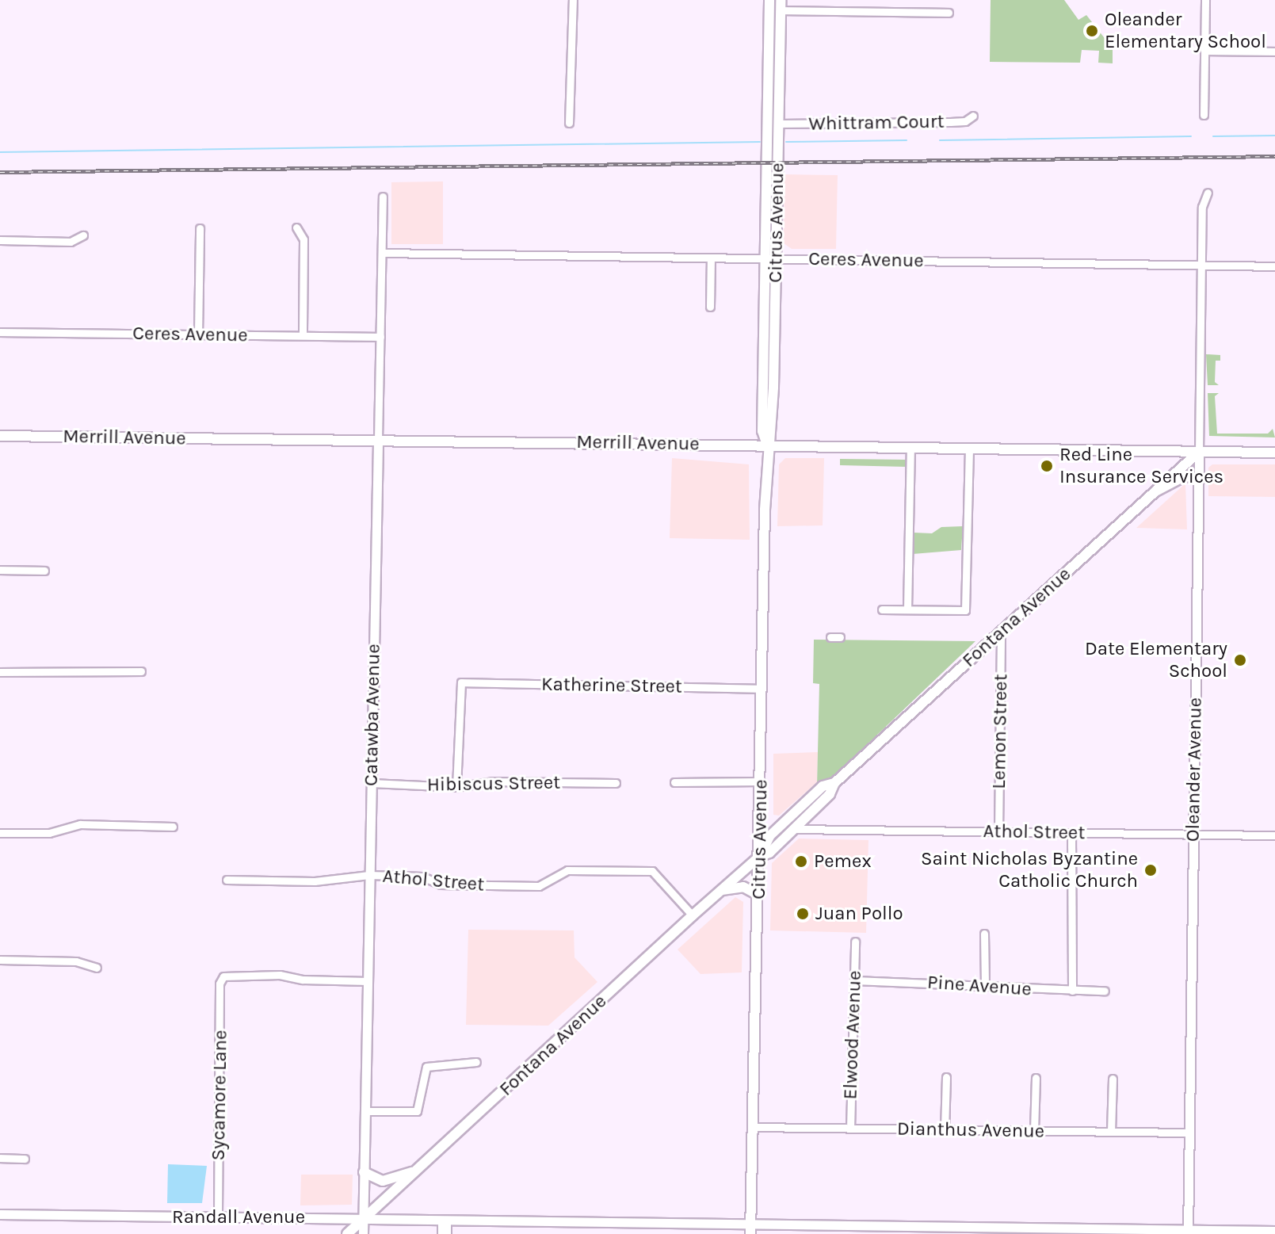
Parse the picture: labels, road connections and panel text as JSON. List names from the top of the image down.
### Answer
{
  "streets": {
    "main road": ["Citrus Avenue", "Merrill Avenue", "Fontana Avenue"],
    "street": [
      "Whittram Court",
      "Ceres Avenue",
      "Katherine Street",
      "Catawba Avenue",
      "Lemon Street",
      "Oleander Avenue",
      "Hibiscus Street",
      "Athol Street",
      "Pine Avenue",
      "Elwood Avenue",
      "Sycamore Lane",
      "Dianthus Avenue",
      "Randall Avenue"
    ]
  },
  "crossings": [
    ["Whittram Court", "Citrus Avenue"],
    ["Citrus Avenue", "Ceres Avenue"],
    ["Citrus Avenue", "Merrill Avenue"],
    ["Citrus Avenue", "Fontana Avenue"],
    ["Citrus Avenue", "Katherine Street"],
    ["Citrus Avenue", "Dianthus Avenue"],
    ["Citrus Avenue", "Randall Avenue"],
    ["Ceres Avenue", "Catawba Avenue"],
    ["Ceres Avenue", "Oleander Avenue"],
    ["Merrill Avenue", "Fontana Avenue"],
    ["Merrill Avenue", "Catawba Avenue"],
    ["Merrill Avenue", "Oleander Avenue"],
    ["Fontana Avenue", "Catawba Avenue"],
    ["Fontana Avenue", "Lemon Street"],
    ["Fontana Avenue", "Oleander Avenue"],
    ["Fontana Avenue", "Athol Street"],
    ["Fontana Avenue", "Randall Avenue"],
    ["Katherine Street", "Hibiscus Street"],
    ["Catawba Avenue", "Hibiscus Street"],
    ["Catawba Avenue", "Athol Street"],
    ["Catawba Avenue", "Sycamore Lane"],
    ["Catawba Avenue", "Randall Avenue"],
    ["Lemon Street", "Athol Street"],
    ["Oleander Avenue", "Athol Street"],
    ["Oleander Avenue", "Dianthus Avenue"],
    ["Oleander Avenue", "Randall Avenue"],
    ["Pine Avenue", "Elwood Avenue"],
    ["Elwood Avenue", "Dianthus Avenue"],
    ["Sycamore Lane", "Randall Avenue"]
  ],
  "places": [
    "Oleander Elementary School",
    "Red Line Insurance Services",
    "Date Elementary School",
    "Pemex",
    "Saint Nicholas Byzantine Catholic Church",
    "Juan Pollo"
  ]
}
